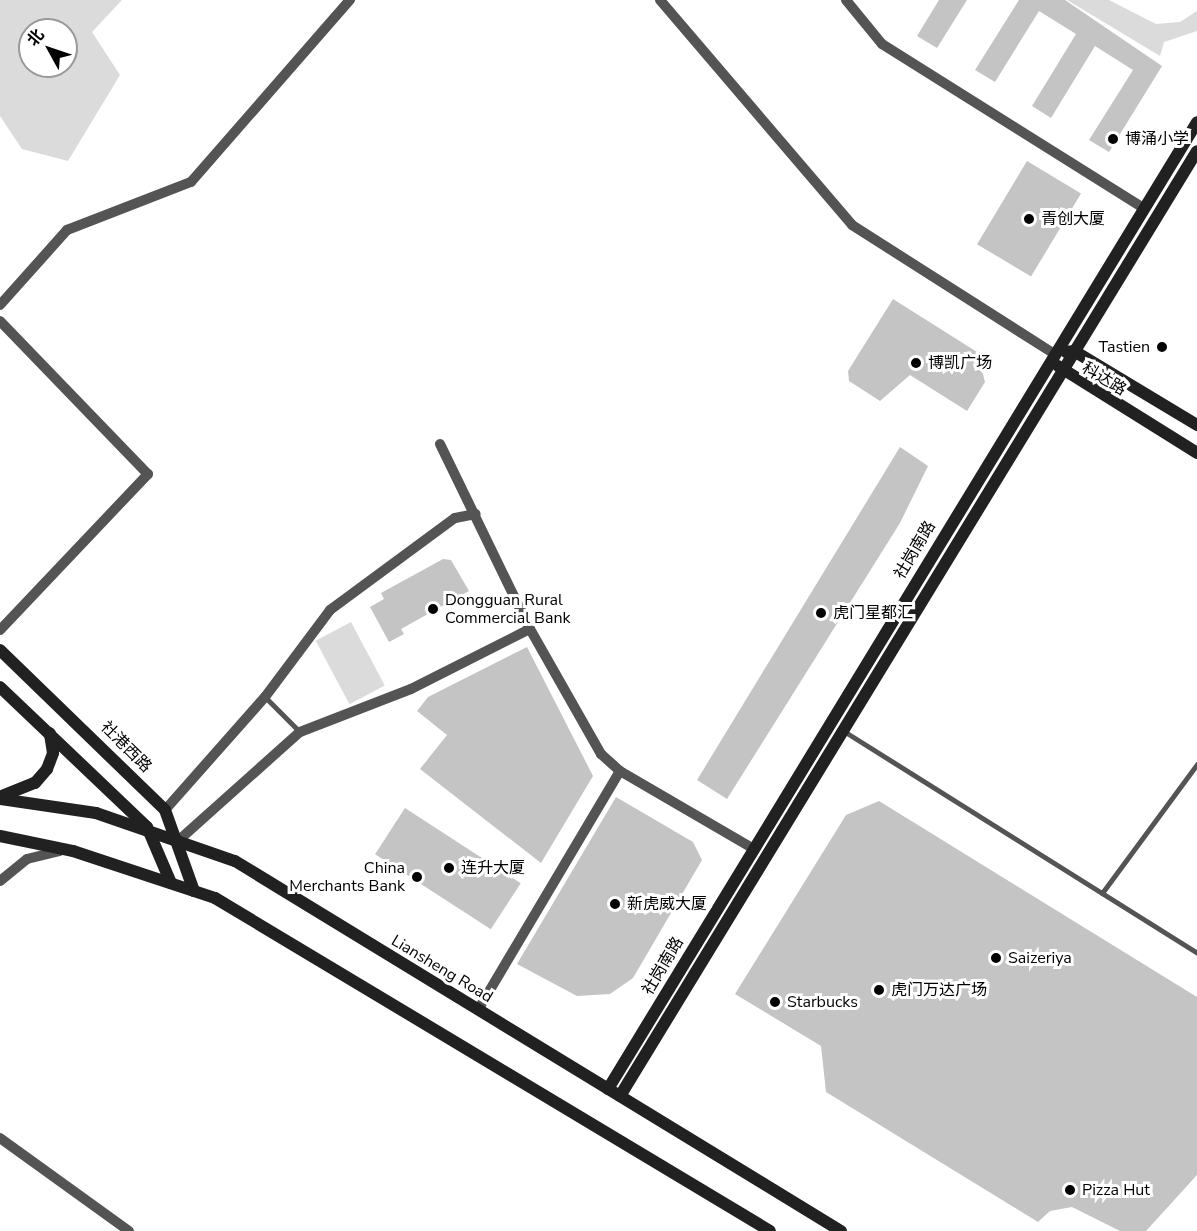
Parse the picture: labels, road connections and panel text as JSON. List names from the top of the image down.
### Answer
{
  "streets": {
    "street": [
      "科达路",
      "社岗南路",
      "社港西路",
      "Liansheng Road"
    ]
  },
  "crossings": [
    ["科达路", "社岗南路"],
    ["社岗南路", "Liansheng Road"],
    ["社港西路", "Liansheng Road"]
  ],
  "places": [
    "博涌小学",
    "青创大厦",
    "Tastien",
    "博凯广场",
    "Dongguan Rural Commercial Bank",
    "虎门星都汇",
    "连升大厦",
    "China Merchants Bank",
    "新虎威大厦",
    "Saizeriya",
    "虎门万达广场",
    "Starbucks",
    "Pizza Hut"
  ],
  "north": "top left"
}
